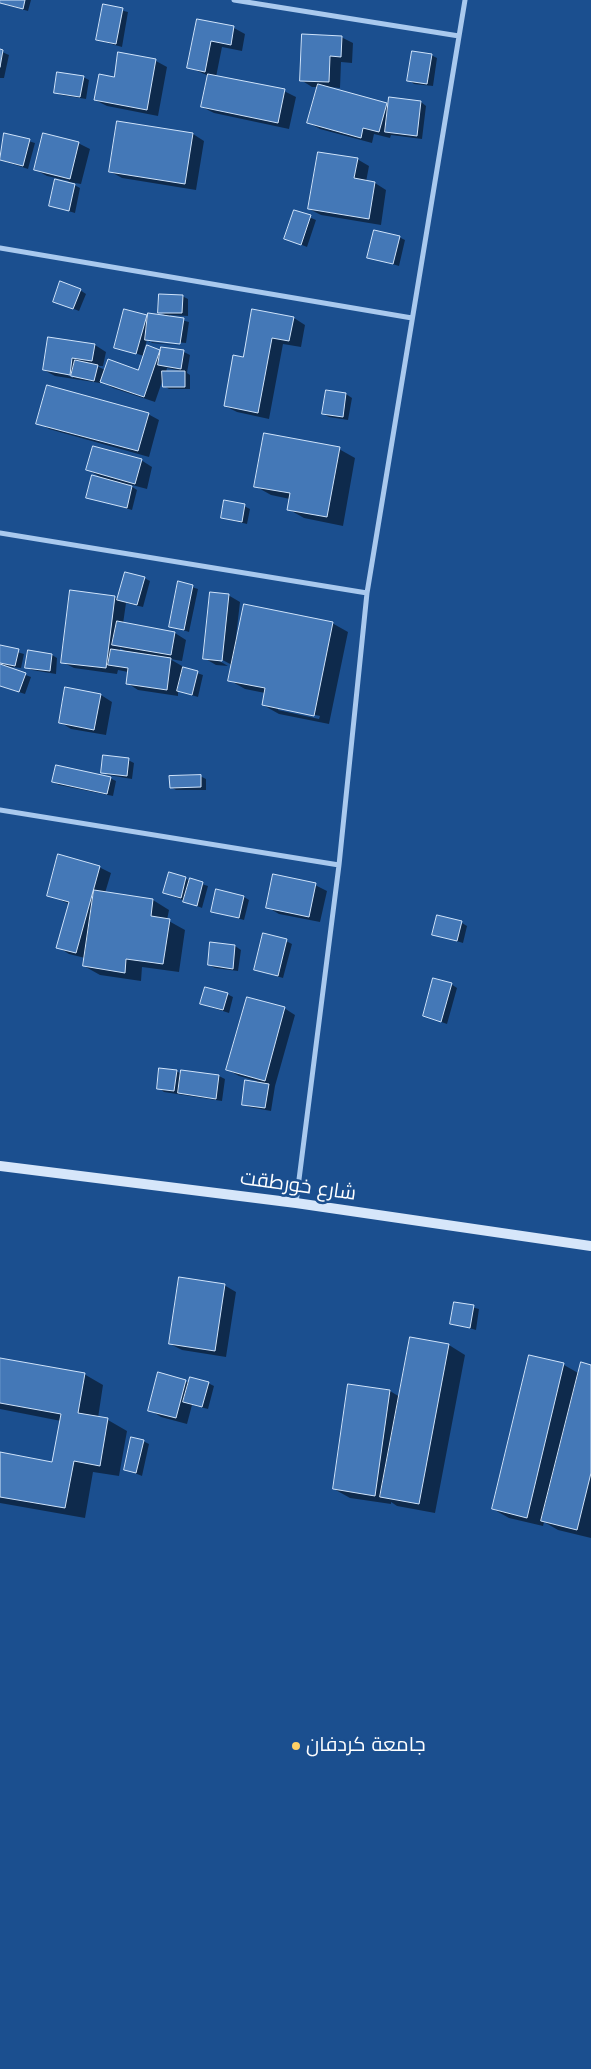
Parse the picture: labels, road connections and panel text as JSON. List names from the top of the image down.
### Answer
{
  "streets": {
    "street": ["شارع خورطقت"]
  },
  "places": ["جامعة كردفان"]
}
